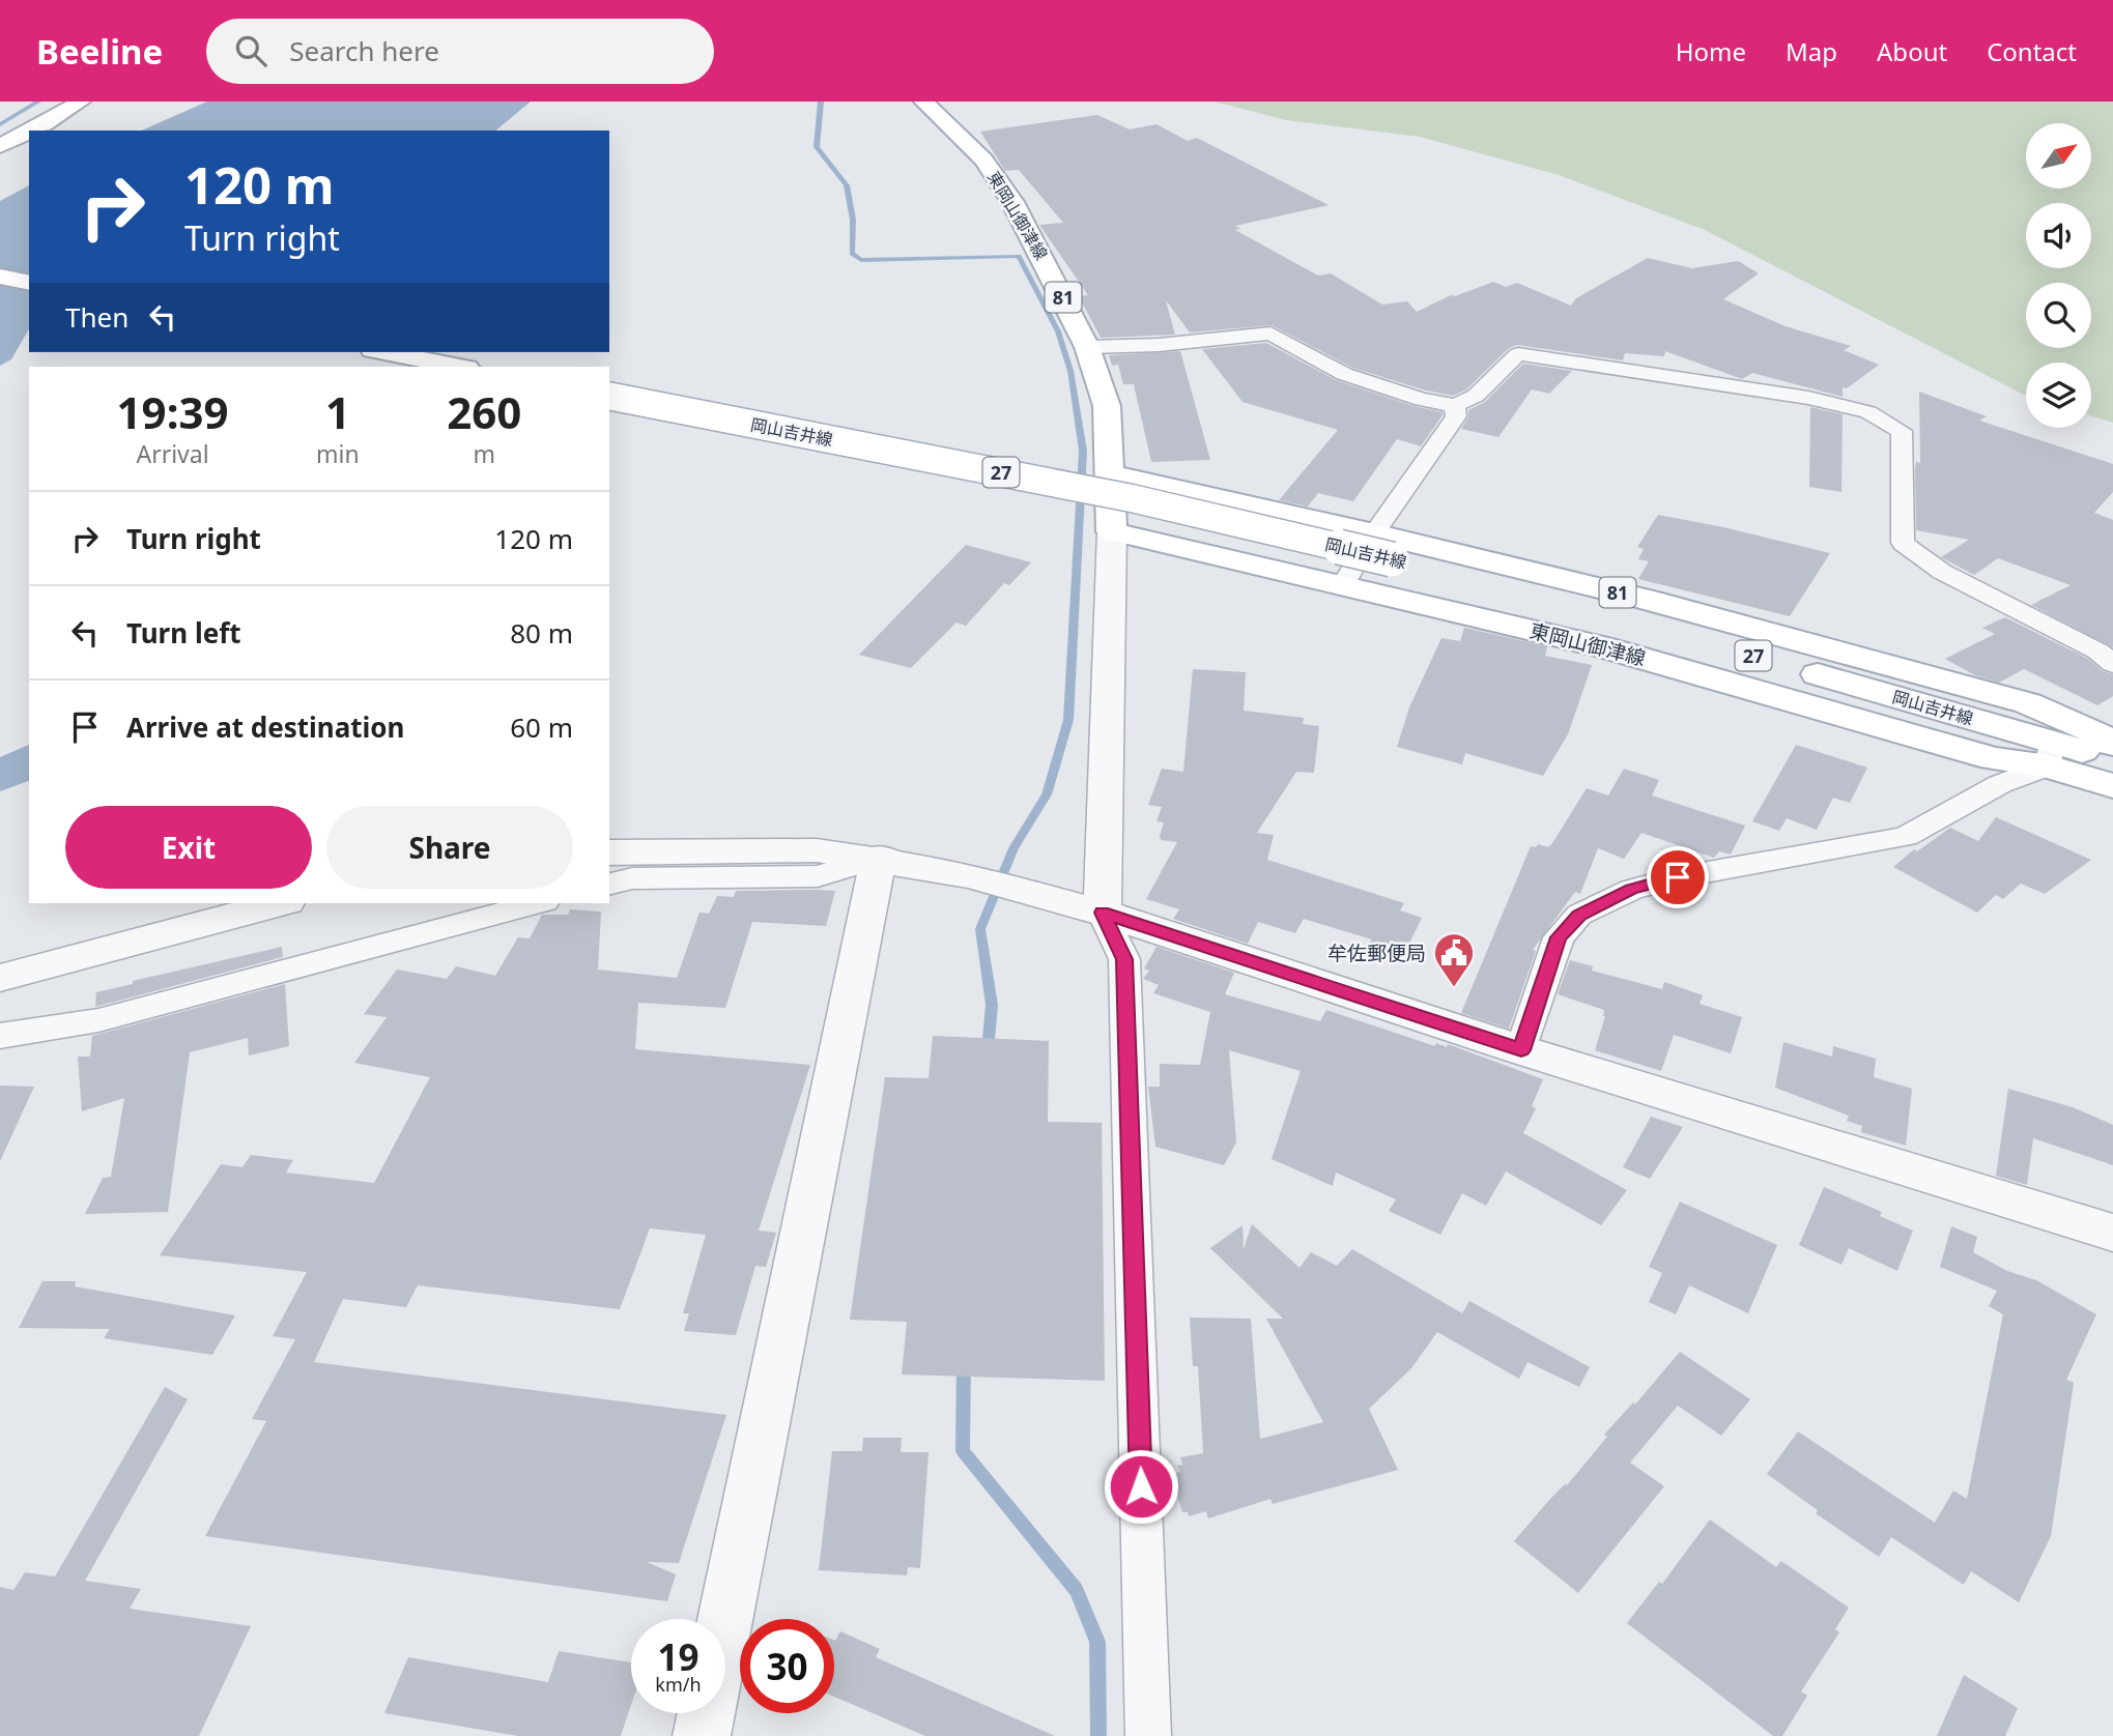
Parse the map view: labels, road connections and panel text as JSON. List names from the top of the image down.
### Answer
{
  "streets": {
    "main road": [
      "東岡山御津線",
      "81",
      "岡山吉井線",
      "27"
    ]
  },
  "crossings": [
    ["東岡山御津線", "81"],
    ["東岡山御津線", "岡山吉井線"],
    ["81", "岡山吉井線"]
  ],
  "places": {
    "public building": ["牟佐郵便局"]
  },
  "north": "top right",
  "page": {
    "header": "Beeline",
    "search": "Search here",
    "nav": [
      "Home",
      "Map",
      "About",
      "Contact"
    ],
    "turn": ["120 m", "Turn right"],
    "then": "Then",
    "eta": [
      "19:39",
      "Arrival",
      "1",
      "min",
      "260",
      "m"
    ],
    "list": [
      {
        "name": "Turn right",
        "value": "120 m"
      },
      {
        "name": "Turn left",
        "value": "80 m"
      },
      {
        "name": "Arrive at destination",
        "value": "60 m"
      }
    ],
    "buttons": ["Exit", "Share"],
    "speed": "19 km/h",
    "limit": "30"
  }
}
